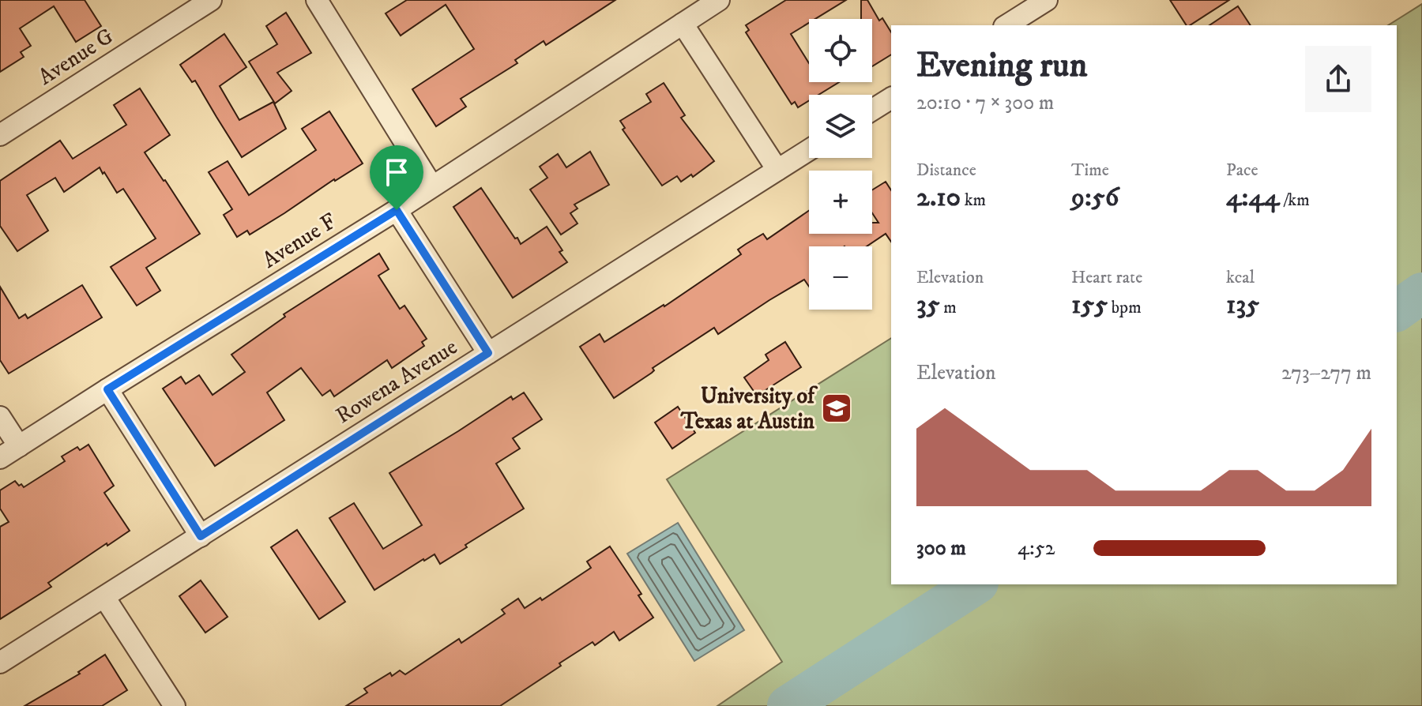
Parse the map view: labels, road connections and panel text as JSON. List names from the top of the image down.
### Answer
{
  "streets": {
    "street": ["Avenue G", "Avenue F", "Rowena Avenue"]
  },
  "places": {
    "school or university": ["University of Texas at Austin"]
  },
  "page": {
    "map_buttons": ["+", "−"],
    "heading": ["Evening run", "20:10 · 7 × 300 m"],
    "stats": [
      ["Distance", "2.10 km"],
      ["Time", "9:56"],
      ["Pace", "4:44 /km"],
      ["Elevation", "35 m"],
      ["Heart rate", "155 bpm"],
      ["kcal", "135"]
    ],
    "chart": ["Elevation", "273–277 m"],
    "list": [
      {
        "name": "300 m",
        "note": "4:52"
      }
    ]
  }
}
